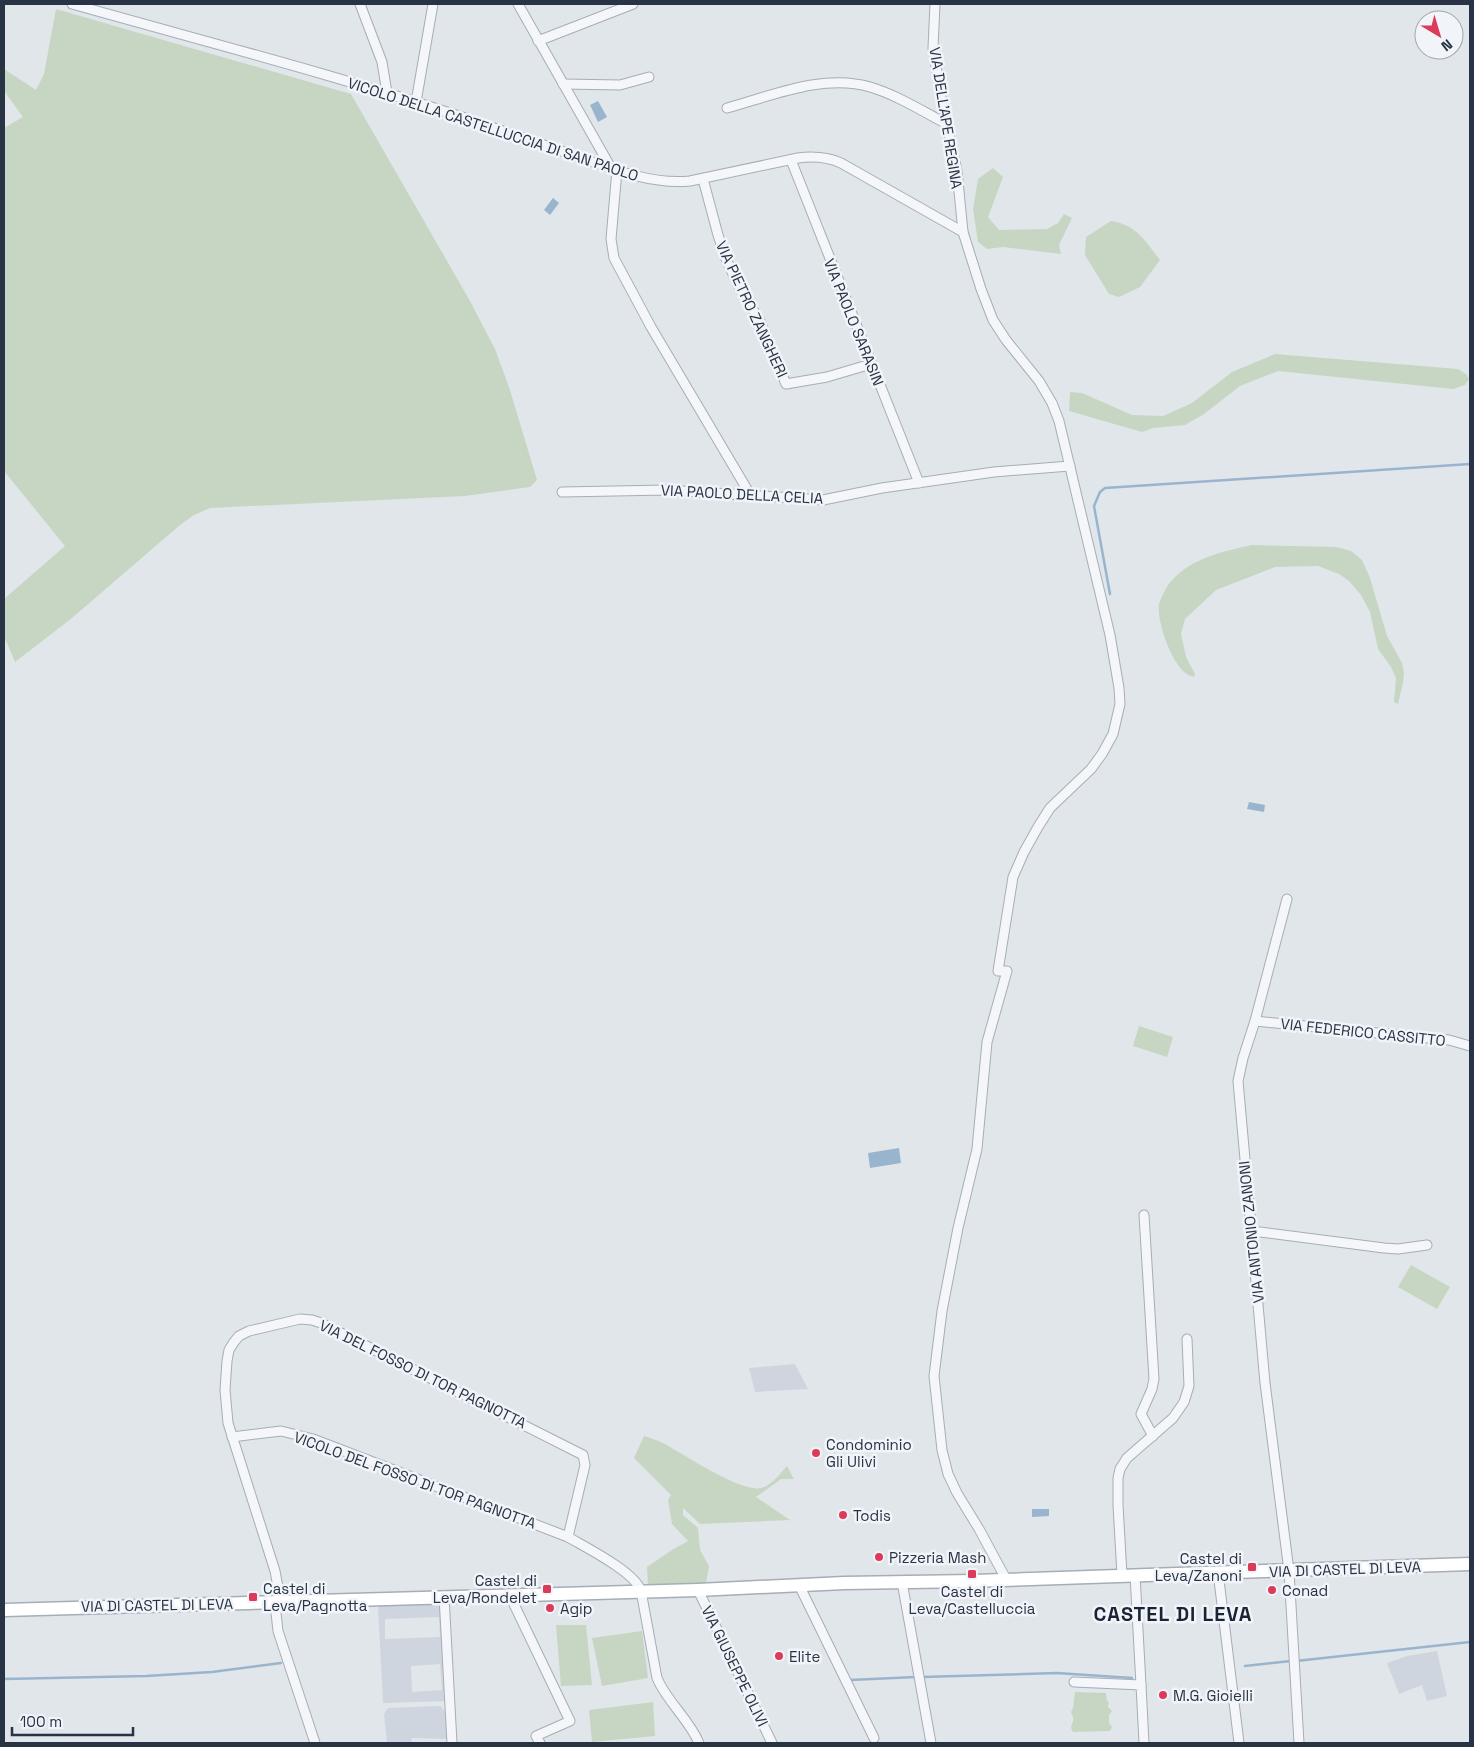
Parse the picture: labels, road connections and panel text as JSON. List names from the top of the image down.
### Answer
{
  "streets": {
    "street": [
      "VIA DELL'APE REGINA",
      "VICOLO DELLA CASTELLUCCIA DI SAN PAOLO",
      "VIA PIETRO ZANGHERI",
      "VIA PAOLO SARASIN",
      "VIA PAOLO DELLA CELIA",
      "VIA FEDERICO CASSITTO",
      "VIA ANTONIO ZANONI",
      "VIA DEL FOSSO DI TOR PAGNOTTA",
      "VICOLO DEL FOSSO DI TOR PAGNOTTA",
      "VIA DI CASTEL DI LEVA",
      "VIA GIUSEPPE OLIVI"
    ]
  },
  "crossings": [
    ["VIA DELL'APE REGINA", "VICOLO DELLA CASTELLUCCIA DI SAN PAOLO"],
    ["VIA DELL'APE REGINA", "VIA PAOLO DELLA CELIA"],
    ["VIA DELL'APE REGINA", "VIA DI CASTEL DI LEVA"],
    ["VICOLO DELLA CASTELLUCCIA DI SAN PAOLO", "VIA PIETRO ZANGHERI"],
    ["VICOLO DELLA CASTELLUCCIA DI SAN PAOLO", "VIA PAOLO SARASIN"],
    ["VIA PIETRO ZANGHERI", "VIA PAOLO SARASIN"],
    ["VIA PAOLO SARASIN", "VIA PAOLO DELLA CELIA"],
    ["VIA FEDERICO CASSITTO", "VIA ANTONIO ZANONI"],
    ["VIA ANTONIO ZANONI", "VIA DI CASTEL DI LEVA"],
    ["VIA DEL FOSSO DI TOR PAGNOTTA", "VICOLO DEL FOSSO DI TOR PAGNOTTA"],
    ["VIA DEL FOSSO DI TOR PAGNOTTA", "VIA DI CASTEL DI LEVA"],
    ["VIA DI CASTEL DI LEVA", "VIA GIUSEPPE OLIVI"]
  ],
  "districts": ["CASTEL DI LEVA"],
  "places": {
    "other": [
      "Condominio Gli Ulivi",
      "Todis",
      "Pizzeria Mash",
      "Conad",
      "Agip",
      "Elite",
      "M.G. Gioielli"
    ],
    "transit": [
      "Castel di Leva/Zanoni",
      "Castel di Leva/Castelluccia",
      "Castel di Leva/Rondelet",
      "Castel di Leva/Pagnotta"
    ]
  },
  "scale_bar": "100 m",
  "north": "bottom right"
}
